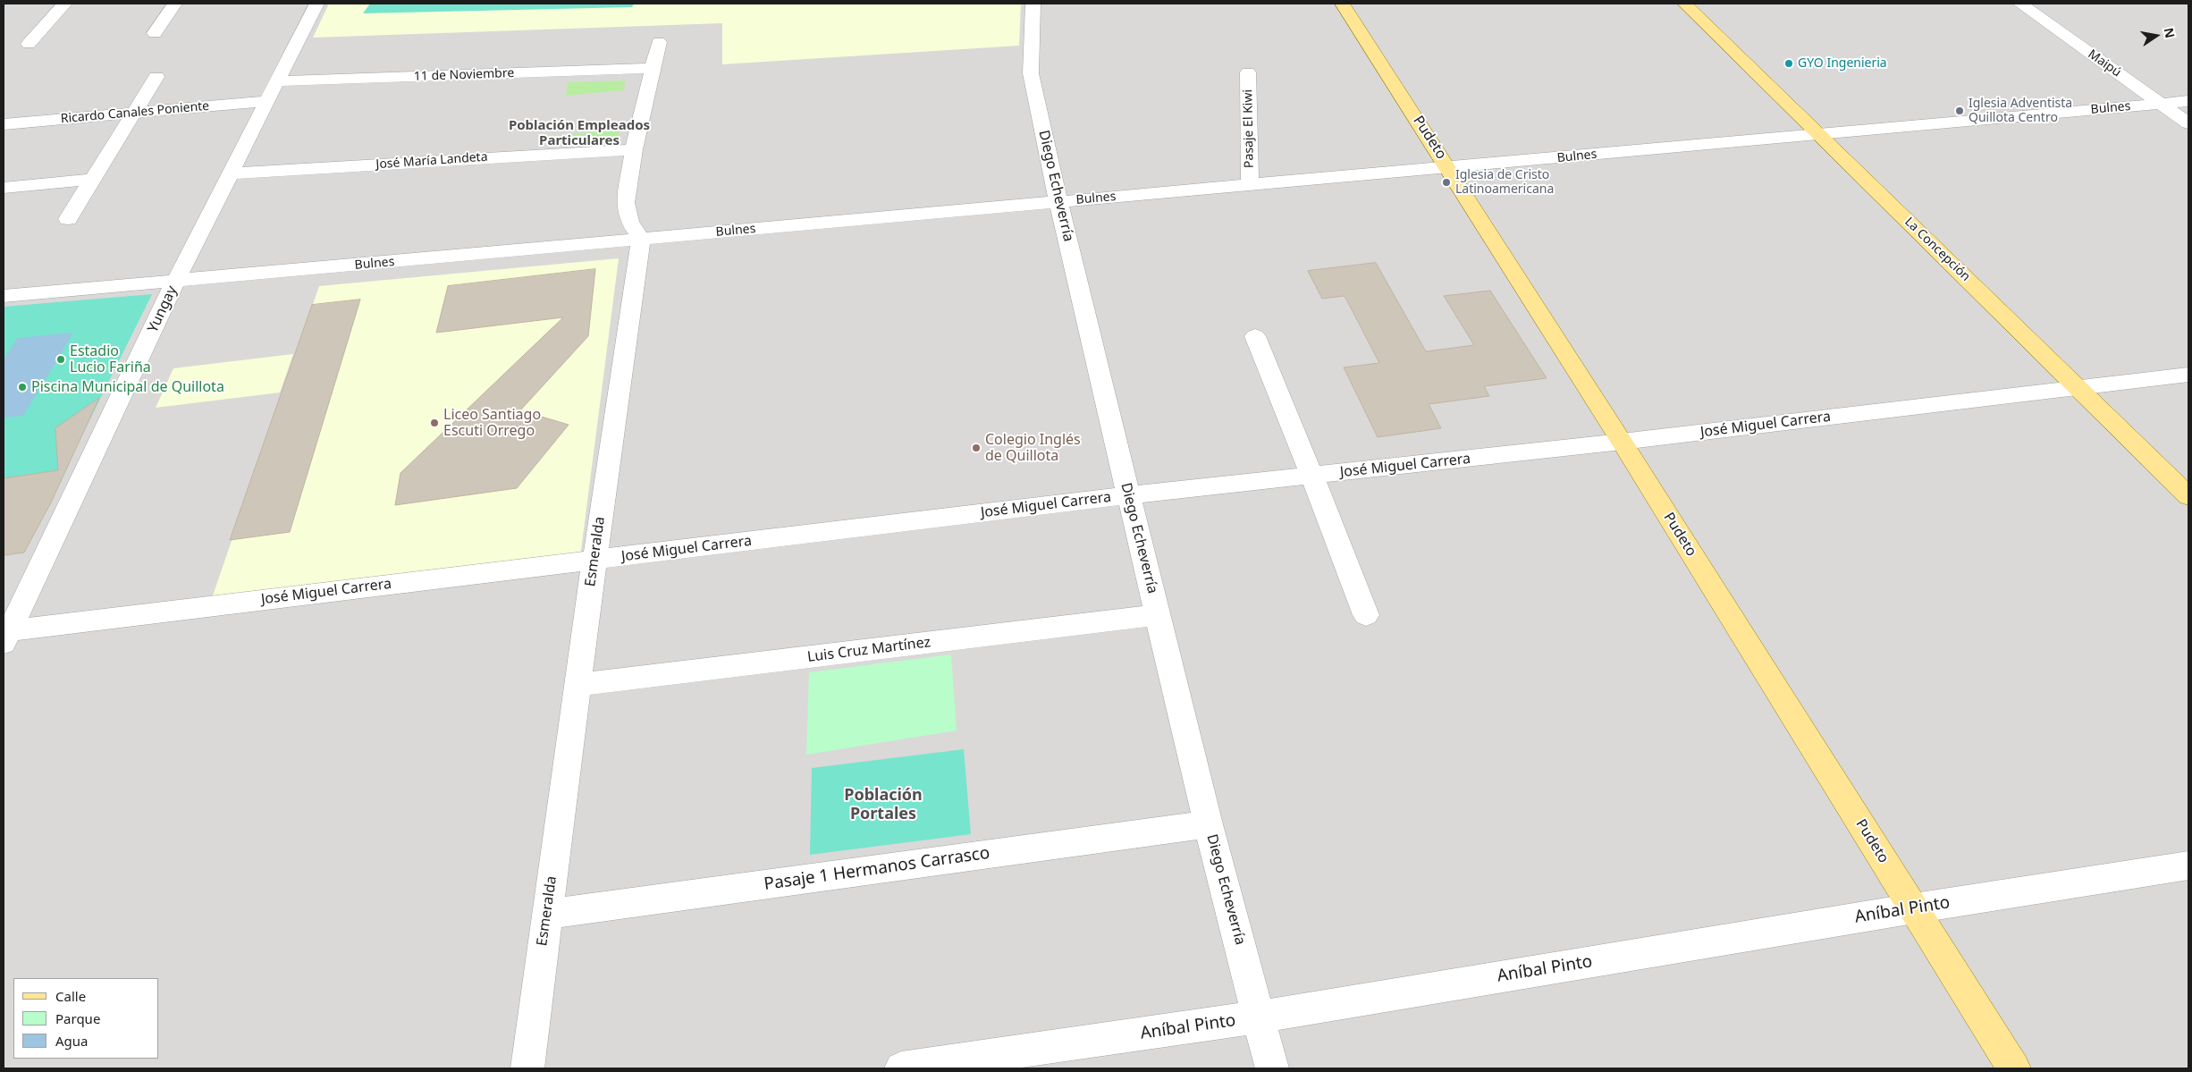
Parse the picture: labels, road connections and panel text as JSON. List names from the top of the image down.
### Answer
{
  "streets": {
    "main road": ["Pudeto", "La Concepción"],
    "street": [
      "Maipú",
      "11 de Noviembre",
      "Bulnes",
      "Ricardo Canales Poniente",
      "Pasaje El Kiwi",
      "José María Landeta",
      "Diego Echeverría",
      "Yungay",
      "José Miguel Carrera",
      "Esmeralda",
      "Luis Cruz Martínez",
      "Pasaje 1 Hermanos Carrasco",
      "Aníbal Pinto"
    ]
  },
  "crossings": [
    ["Maipú", "Bulnes"],
    ["11 de Noviembre", "Yungay"],
    ["Bulnes", "Pasaje El Kiwi"],
    ["Bulnes", "Pudeto"],
    ["Bulnes", "Diego Echeverría"],
    ["Bulnes", "La Concepción"],
    ["Bulnes", "Yungay"],
    ["Bulnes", "Esmeralda"],
    ["Ricardo Canales Poniente", "Yungay"],
    ["Pudeto", "José Miguel Carrera"],
    ["Pudeto", "Aníbal Pinto"],
    ["José María Landeta", "Yungay"],
    ["Diego Echeverría", "José Miguel Carrera"],
    ["Diego Echeverría", "Luis Cruz Martínez"],
    ["Diego Echeverría", "Pasaje 1 Hermanos Carrasco"],
    ["Diego Echeverría", "Aníbal Pinto"],
    ["La Concepción", "José Miguel Carrera"],
    ["Yungay", "José Miguel Carrera"],
    ["José Miguel Carrera", "Esmeralda"],
    ["Esmeralda", "Luis Cruz Martínez"],
    ["Esmeralda", "Pasaje 1 Hermanos Carrasco"]
  ],
  "districts": ["Población Empleados Particulares", "Población Portales"],
  "places": [
    "GYO Ingenieria",
    "Iglesia Adventista Quillota Centro",
    "Iglesia de Cristo Latinoamericana",
    "Estadio Lucio Fariña",
    "Piscina Municipal de Quillota",
    "Liceo Santiago Escuti Orrego",
    "Colegio Inglés de Quillota"
  ],
  "legend": ["Calle", "Parque", "Agua"],
  "north": "right"
}
